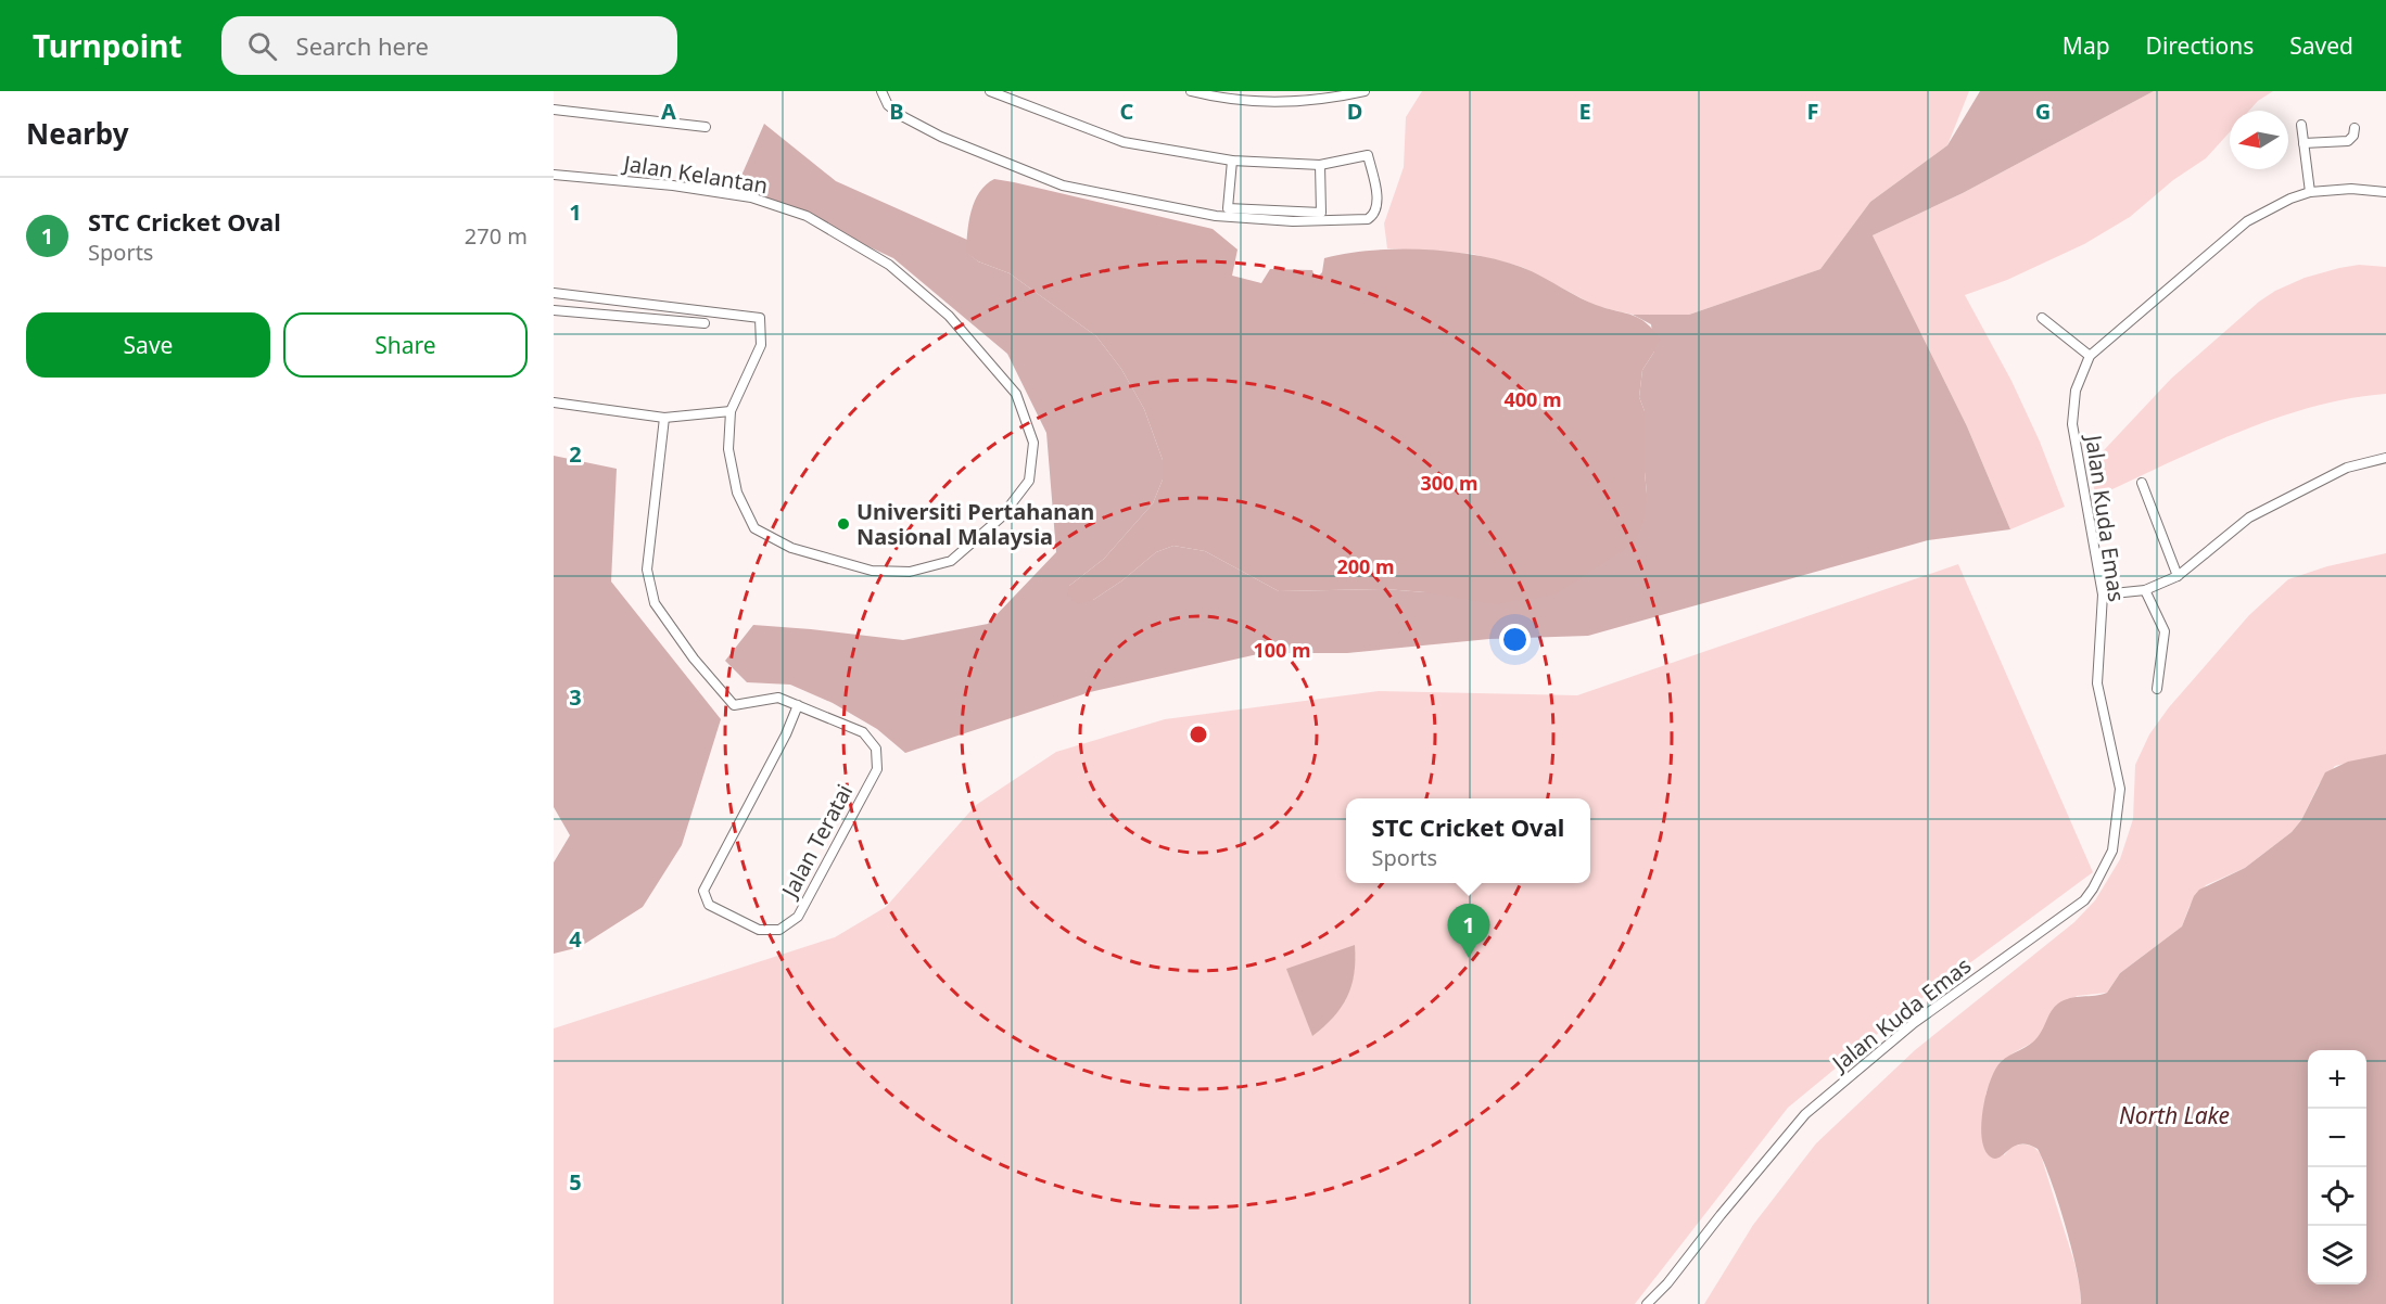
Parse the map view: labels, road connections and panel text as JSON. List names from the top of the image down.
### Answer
{
  "streets": {
    "street": ["Jalan Kelantan", "Jalan Kuda Emas", "Jalan Teratai"]
  },
  "water": ["North Lake"],
  "places": ["Universiti Pertahanan Nasional Malaysia"],
  "north": "left",
  "page": {
    "header": "Turnpoint",
    "search": "Search here",
    "nav": ["Map", "Directions", "Saved"],
    "heading": "Nearby",
    "list": [
      {
        "mark": "1",
        "name": "STC Cricket Oval",
        "note": "Sports",
        "value": "270 m"
      }
    ],
    "buttons": ["Save", "Share"],
    "popup": ["STC Cricket Oval", "Sports"],
    "pins": "1",
    "map_buttons": ["+", "−"]
  },
  "grid": {
    "columns": [
      "A",
      "B",
      "C",
      "D",
      "E",
      "F",
      "G"
    ],
    "rows": [
      "1",
      "2",
      "3",
      "4",
      "5"
    ]
  },
  "rings": [
    "400 m",
    "300 m",
    "200 m",
    "100 m"
  ]
}
